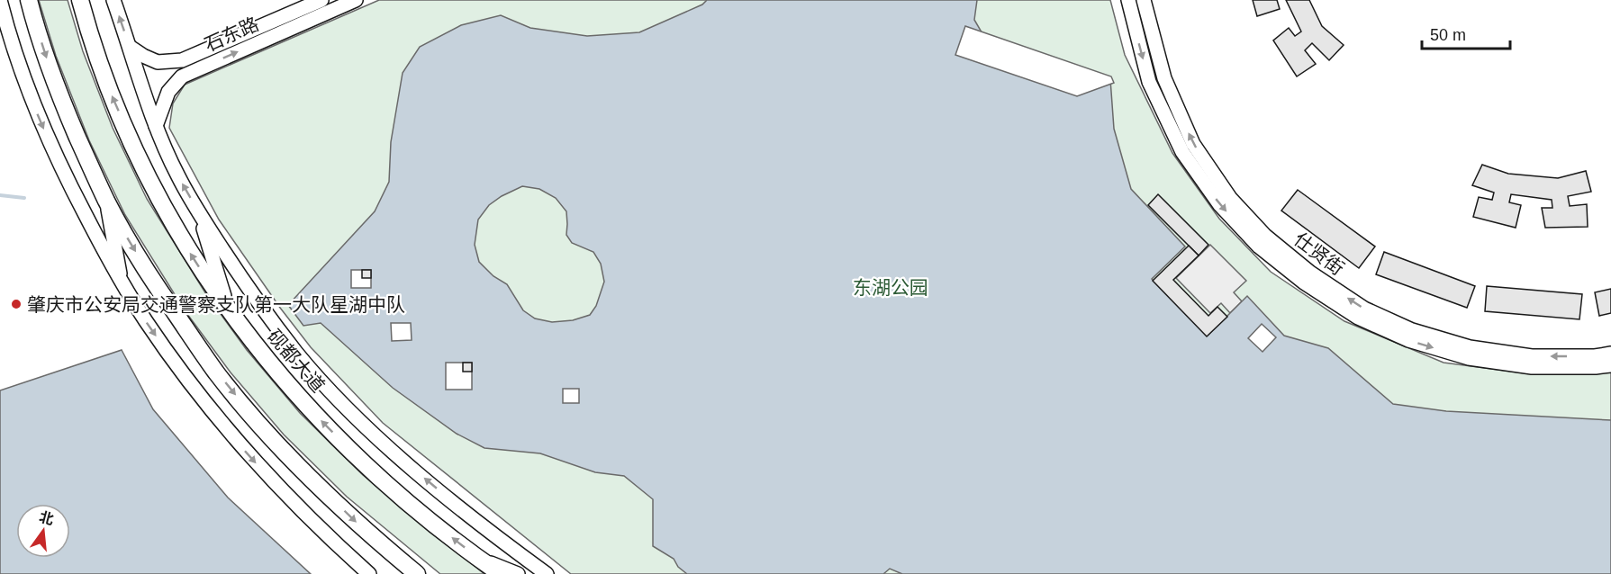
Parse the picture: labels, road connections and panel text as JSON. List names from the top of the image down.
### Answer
{
  "streets": {
    "main road": ["砚都大道"],
    "street": ["石东路", "仕贤街"]
  },
  "one_way": ["石东路"],
  "parks": ["东湖公园"],
  "places": ["肇庆市公安局交通警察支队第一大队星湖中队"],
  "scale_bar": "50 m",
  "north": "top"
}
